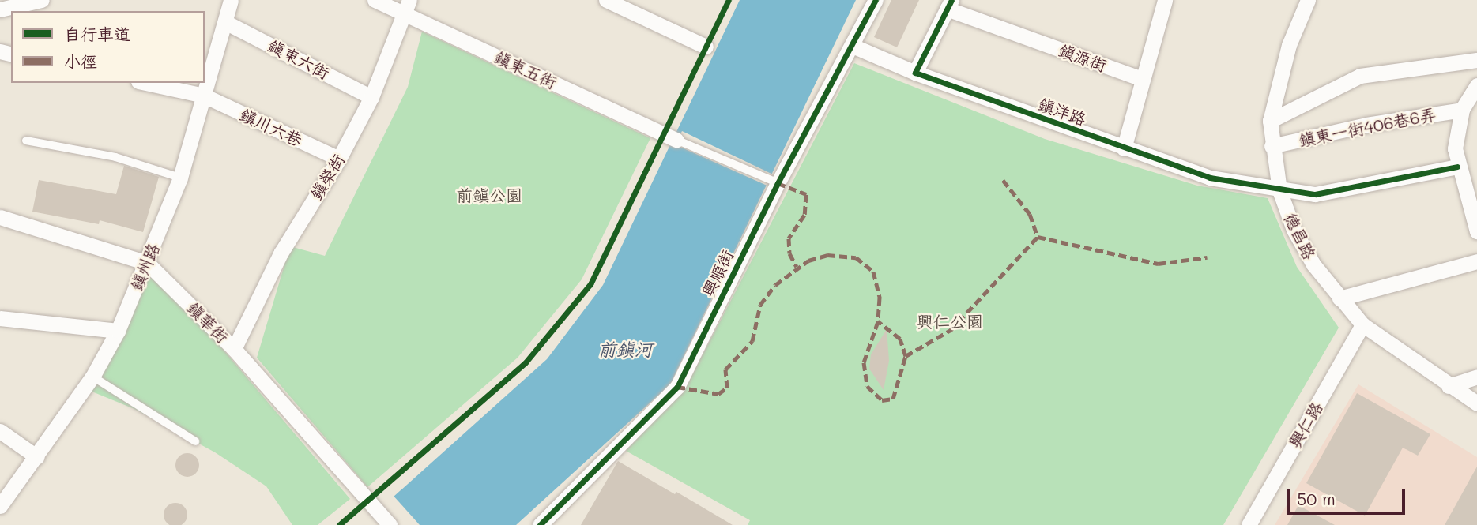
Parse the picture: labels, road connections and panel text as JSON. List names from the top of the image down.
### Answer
{
  "streets": {
    "street": [
      "鎮源街",
      "鎮東六街",
      "鎮東五街",
      "鎮洋路",
      "鎮川六巷",
      "鎮東一街406巷6弄",
      "鎮榮街",
      "德昌路",
      "鎮州路",
      "興順街",
      "鎮華街",
      "興仁路"
    ]
  },
  "crossings": [
    ["鎮東六街", "鎮榮街"],
    ["鎮東六街", "鎮州路"],
    ["鎮東五街", "鎮榮街"],
    ["鎮洋路", "德昌路"],
    ["鎮洋路", "興順街"],
    ["鎮川六巷", "鎮榮街"],
    ["鎮川六巷", "鎮州路"],
    ["鎮東一街406巷6弄", "德昌路"],
    ["鎮榮街", "鎮華街"],
    ["德昌路", "興仁路"],
    ["鎮州路", "鎮華街"]
  ],
  "water": ["前鎮河"],
  "parks": ["前鎮公園", "興仁公園"],
  "legend": ["自行車道", "小徑"],
  "scale_bar": "50 m"
}
